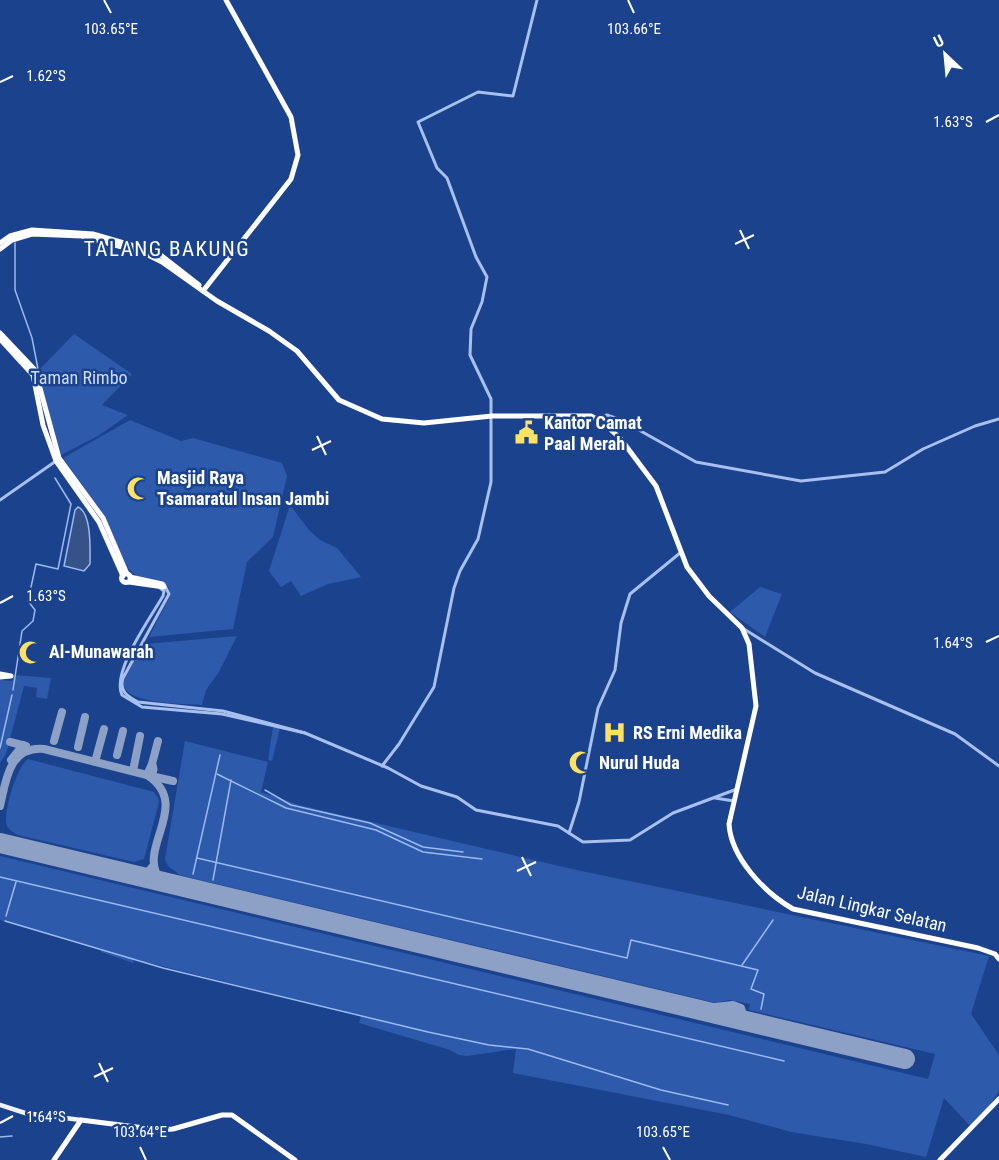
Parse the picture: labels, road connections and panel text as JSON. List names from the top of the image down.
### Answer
{
  "streets": {
    "highway": ["Jalan Lingkar Selatan"]
  },
  "districts": ["TALANG BAKUNG"],
  "parks": ["Taman Rimbo"],
  "places": {
    "public building": ["Kantor Camat Paal Merah"],
    "mosque": ["Masjid Raya Tsamaratul Insan Jambi", "Al-Munawarah", "Nurul Huda"],
    "hospital": ["RS Erni Medika"]
  },
  "north": "top left",
  "coordinates": [
    "103.65°E",
    "103.66°E",
    "1.62°S",
    "1.63°S",
    "1.64°S",
    "103.64°E"
  ]
}
